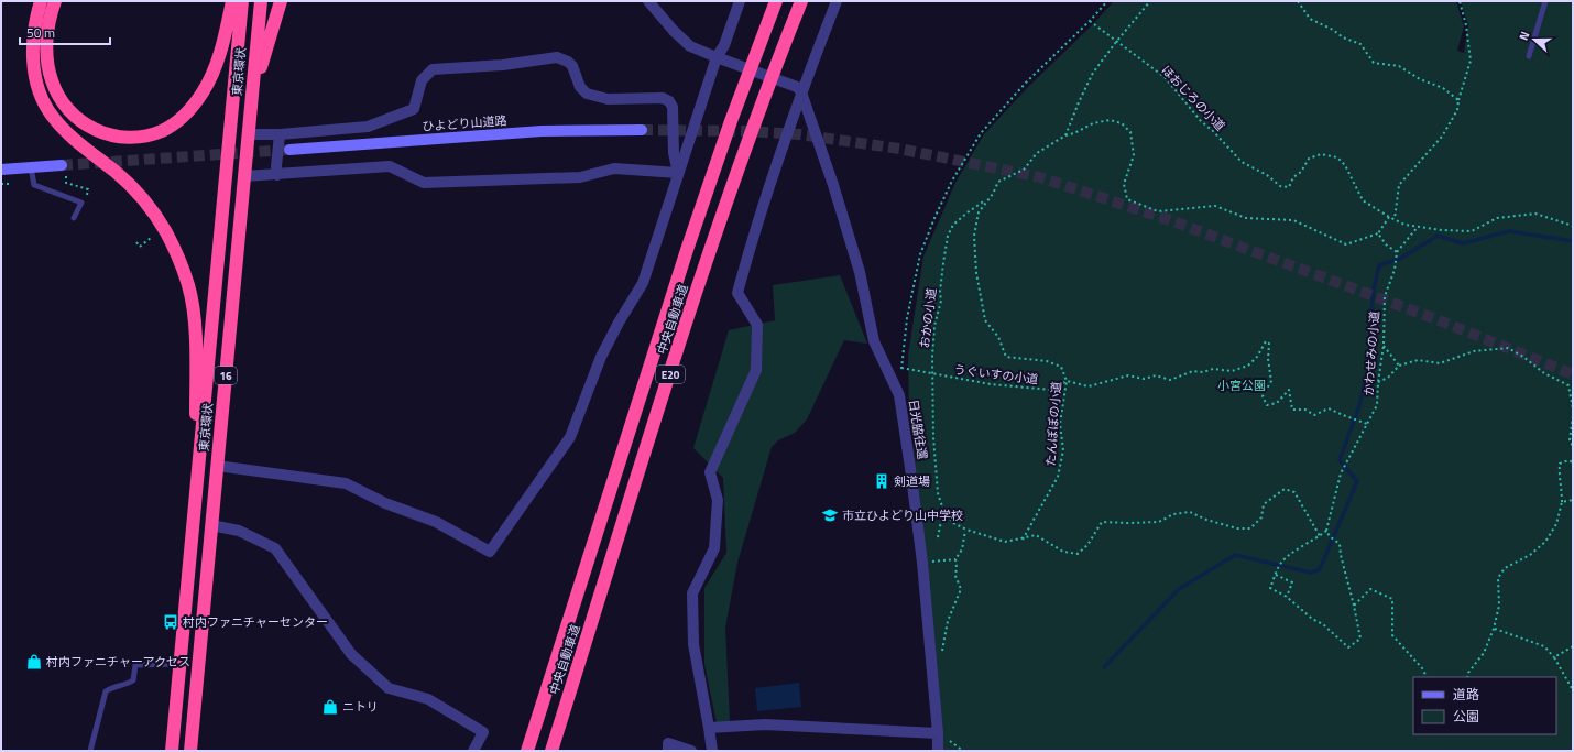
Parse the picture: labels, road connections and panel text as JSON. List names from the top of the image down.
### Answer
{
  "streets": {
    "highway": [
      "東京環状",
      "中央自動車道",
      "E20",
      "16"
    ],
    "street": ["ひよどり山道路", "日光脇往還"],
    "path": [
      "ほおじろの小道",
      "おかの小道",
      "かわせみの小道",
      "うぐいすの小道",
      "たんぽぽの小道"
    ]
  },
  "crossings": [
    ["おかの小道", "うぐいすの小道"],
    ["おかの小道", "たんぽぽの小道"],
    ["うぐいすの小道", "たんぽぽの小道"]
  ],
  "parks": ["小宮公園"],
  "places": {
    "building": ["剣道場"],
    "school or university": ["市立ひよどり山中学校"],
    "bus stop": ["村内ファニチャーセンター"],
    "shop": ["村内ファニチャーアクセス", "ニトリ"]
  },
  "legend": ["道路", "公園"],
  "scale_bar": "50 m",
  "north": "left"
}
